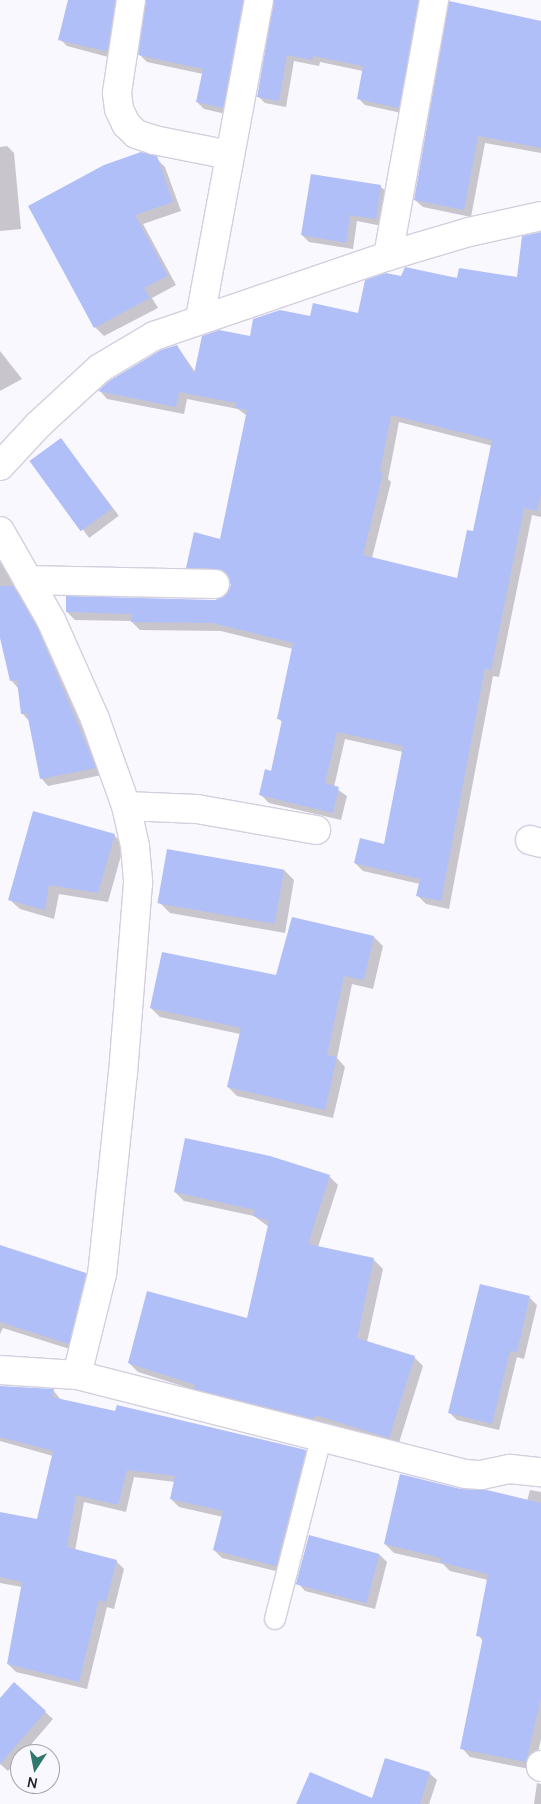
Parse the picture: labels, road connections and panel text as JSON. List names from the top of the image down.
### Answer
{
  "north": "bottom"
}
